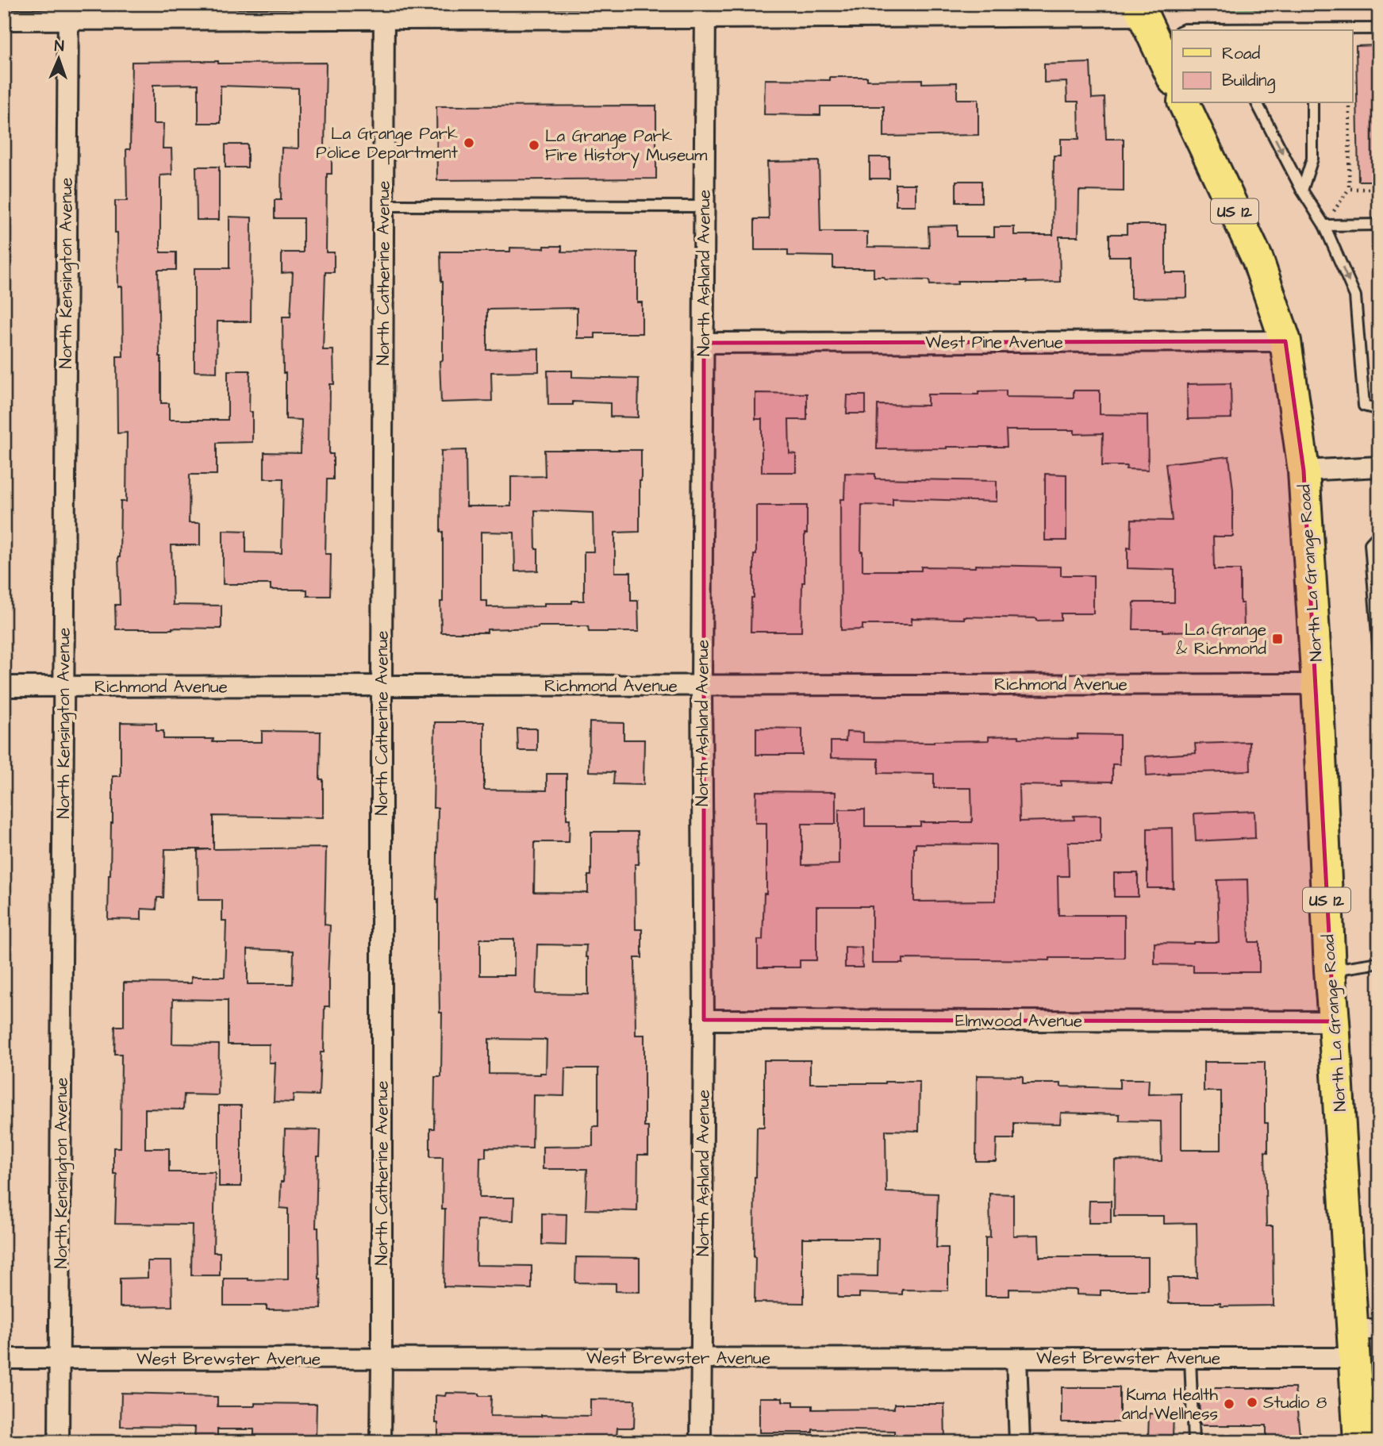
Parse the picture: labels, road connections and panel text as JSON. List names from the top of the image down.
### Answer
{
  "streets": {
    "main road": ["US 12", "North La Grange Road"],
    "street": [
      "North Kensington Avenue",
      "North Catherine Avenue",
      "North Ashland Avenue",
      "West Pine Avenue",
      "Richmond Avenue",
      "Elmwood Avenue",
      "West Brewster Avenue"
    ]
  },
  "crossings": [
    ["US 12", "West Pine Avenue"],
    ["US 12", "North La Grange Road"],
    ["North Kensington Avenue", "Richmond Avenue"],
    ["North Kensington Avenue", "West Brewster Avenue"],
    ["North Catherine Avenue", "Richmond Avenue"],
    ["North Catherine Avenue", "West Brewster Avenue"],
    ["North Ashland Avenue", "West Pine Avenue"],
    ["North Ashland Avenue", "Richmond Avenue"],
    ["North Ashland Avenue", "Elmwood Avenue"],
    ["North Ashland Avenue", "West Brewster Avenue"],
    ["North La Grange Road", "Richmond Avenue"],
    ["North La Grange Road", "Elmwood Avenue"],
    ["North La Grange Road", "West Brewster Avenue"]
  ],
  "places": {
    "other": [
      "La Grange Park Police Department",
      "La Grange Park Fire History Museum",
      "Studio 8",
      "Kuma Health and Wellness"
    ],
    "transit": ["La Grange & Richmond"]
  },
  "legend": ["Road", "Building"],
  "north": "top"
}
